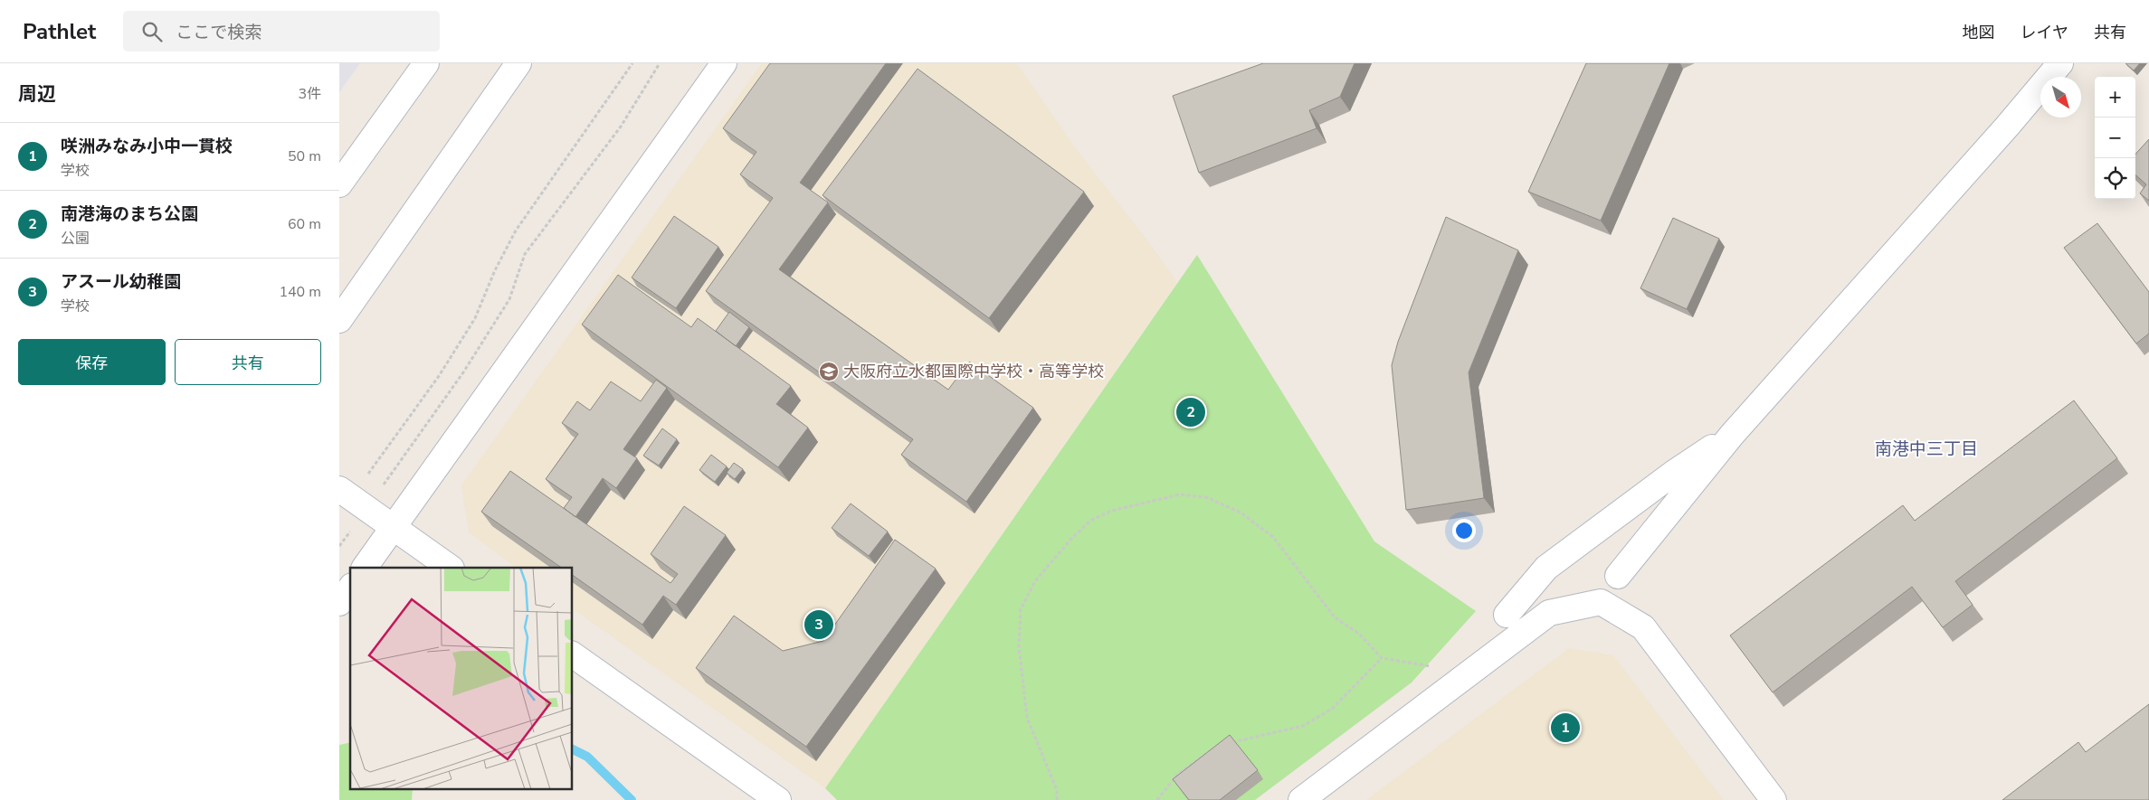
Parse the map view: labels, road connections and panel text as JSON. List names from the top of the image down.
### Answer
{
  "districts": ["南港中三丁目"],
  "places": {
    "school or university": ["大阪府立水都国際中学校・高等学校"]
  },
  "north": "bottom right",
  "page": {
    "header": "Pathlet",
    "search": "ここで検索",
    "nav": ["地図", "レイヤ", "共有"],
    "heading": ["周辺", "3件"],
    "map_buttons": ["+", "−"],
    "list": [
      {
        "mark": "1",
        "name": "咲洲みなみ小中一貫校",
        "note": "学校",
        "value": "50 m"
      },
      {
        "mark": "2",
        "name": "南港海のまち公園",
        "note": "公園",
        "value": "60 m"
      },
      {
        "mark": "3",
        "name": "アスール幼稚園",
        "note": "学校",
        "value": "140 m"
      }
    ],
    "buttons": ["保存", "共有"],
    "pins": ["2", "3", "1"]
  }
}
